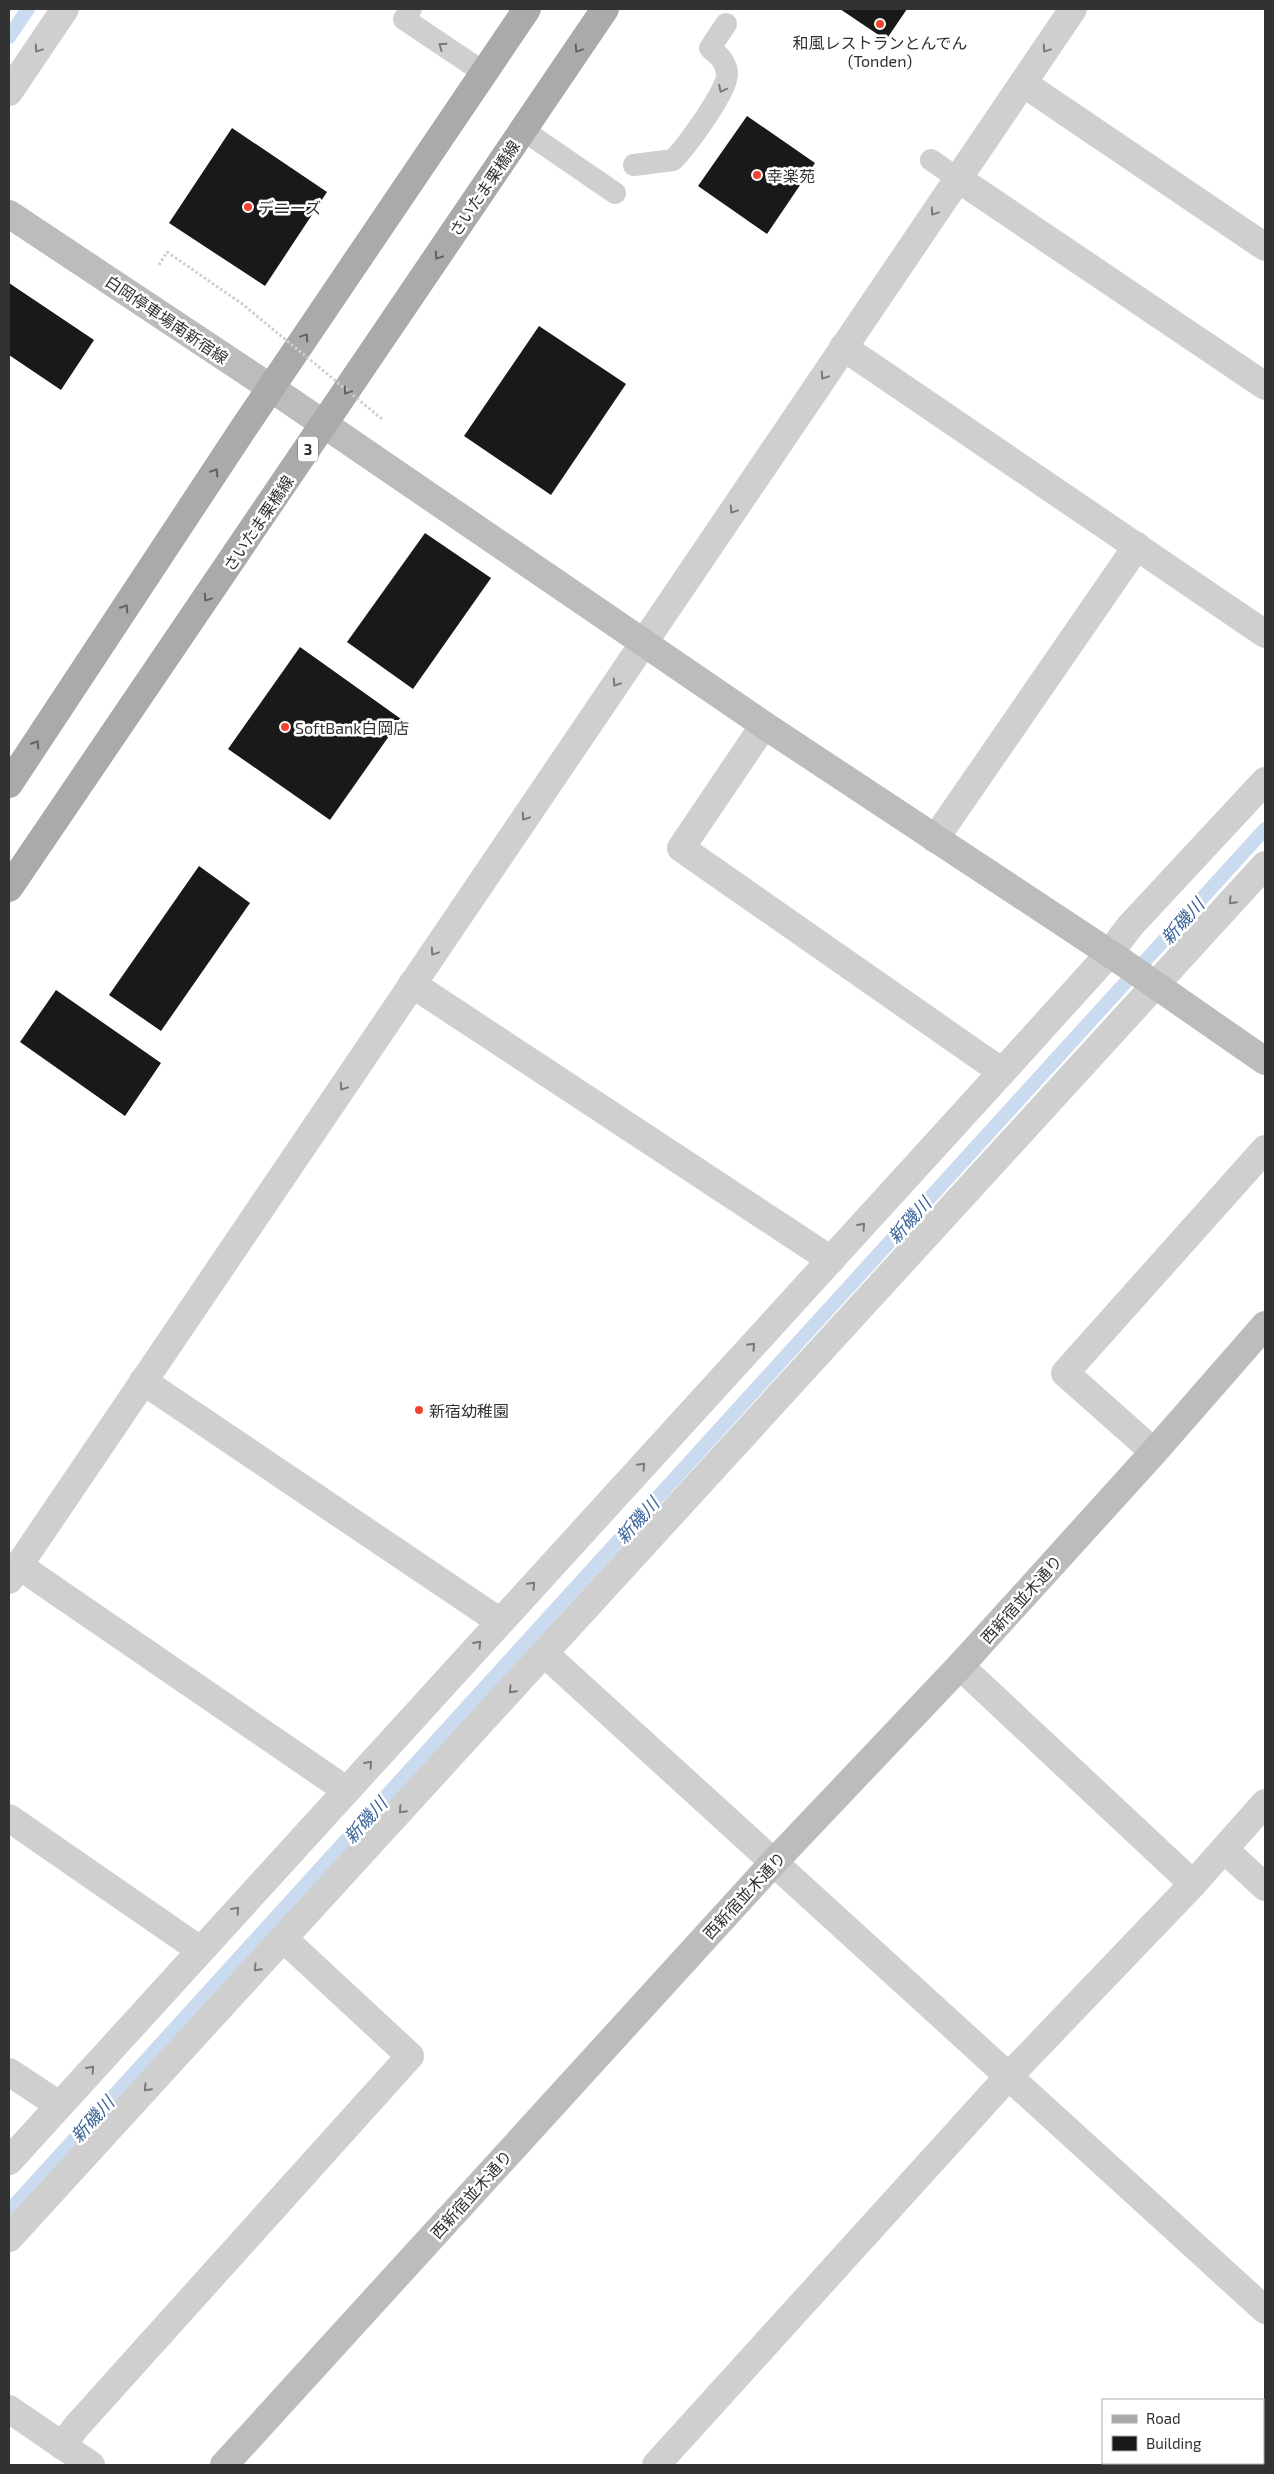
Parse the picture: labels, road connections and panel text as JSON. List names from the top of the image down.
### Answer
{
  "streets": {
    "main road": ["さいたま栗橋線", "3"],
    "street": ["白岡停車場南新宿線", "西新宿並木通り"]
  },
  "crossings": [
    ["さいたま栗橋線", "白岡停車場南新宿線"]
  ],
  "water": ["新磯川"],
  "places": [
    "和風レストランとんでん (Tonden)",
    "幸楽苑",
    "デニーズ",
    "SoftBank白岡店",
    "新宿幼稚園"
  ],
  "legend": ["Road", "Building"]
}
